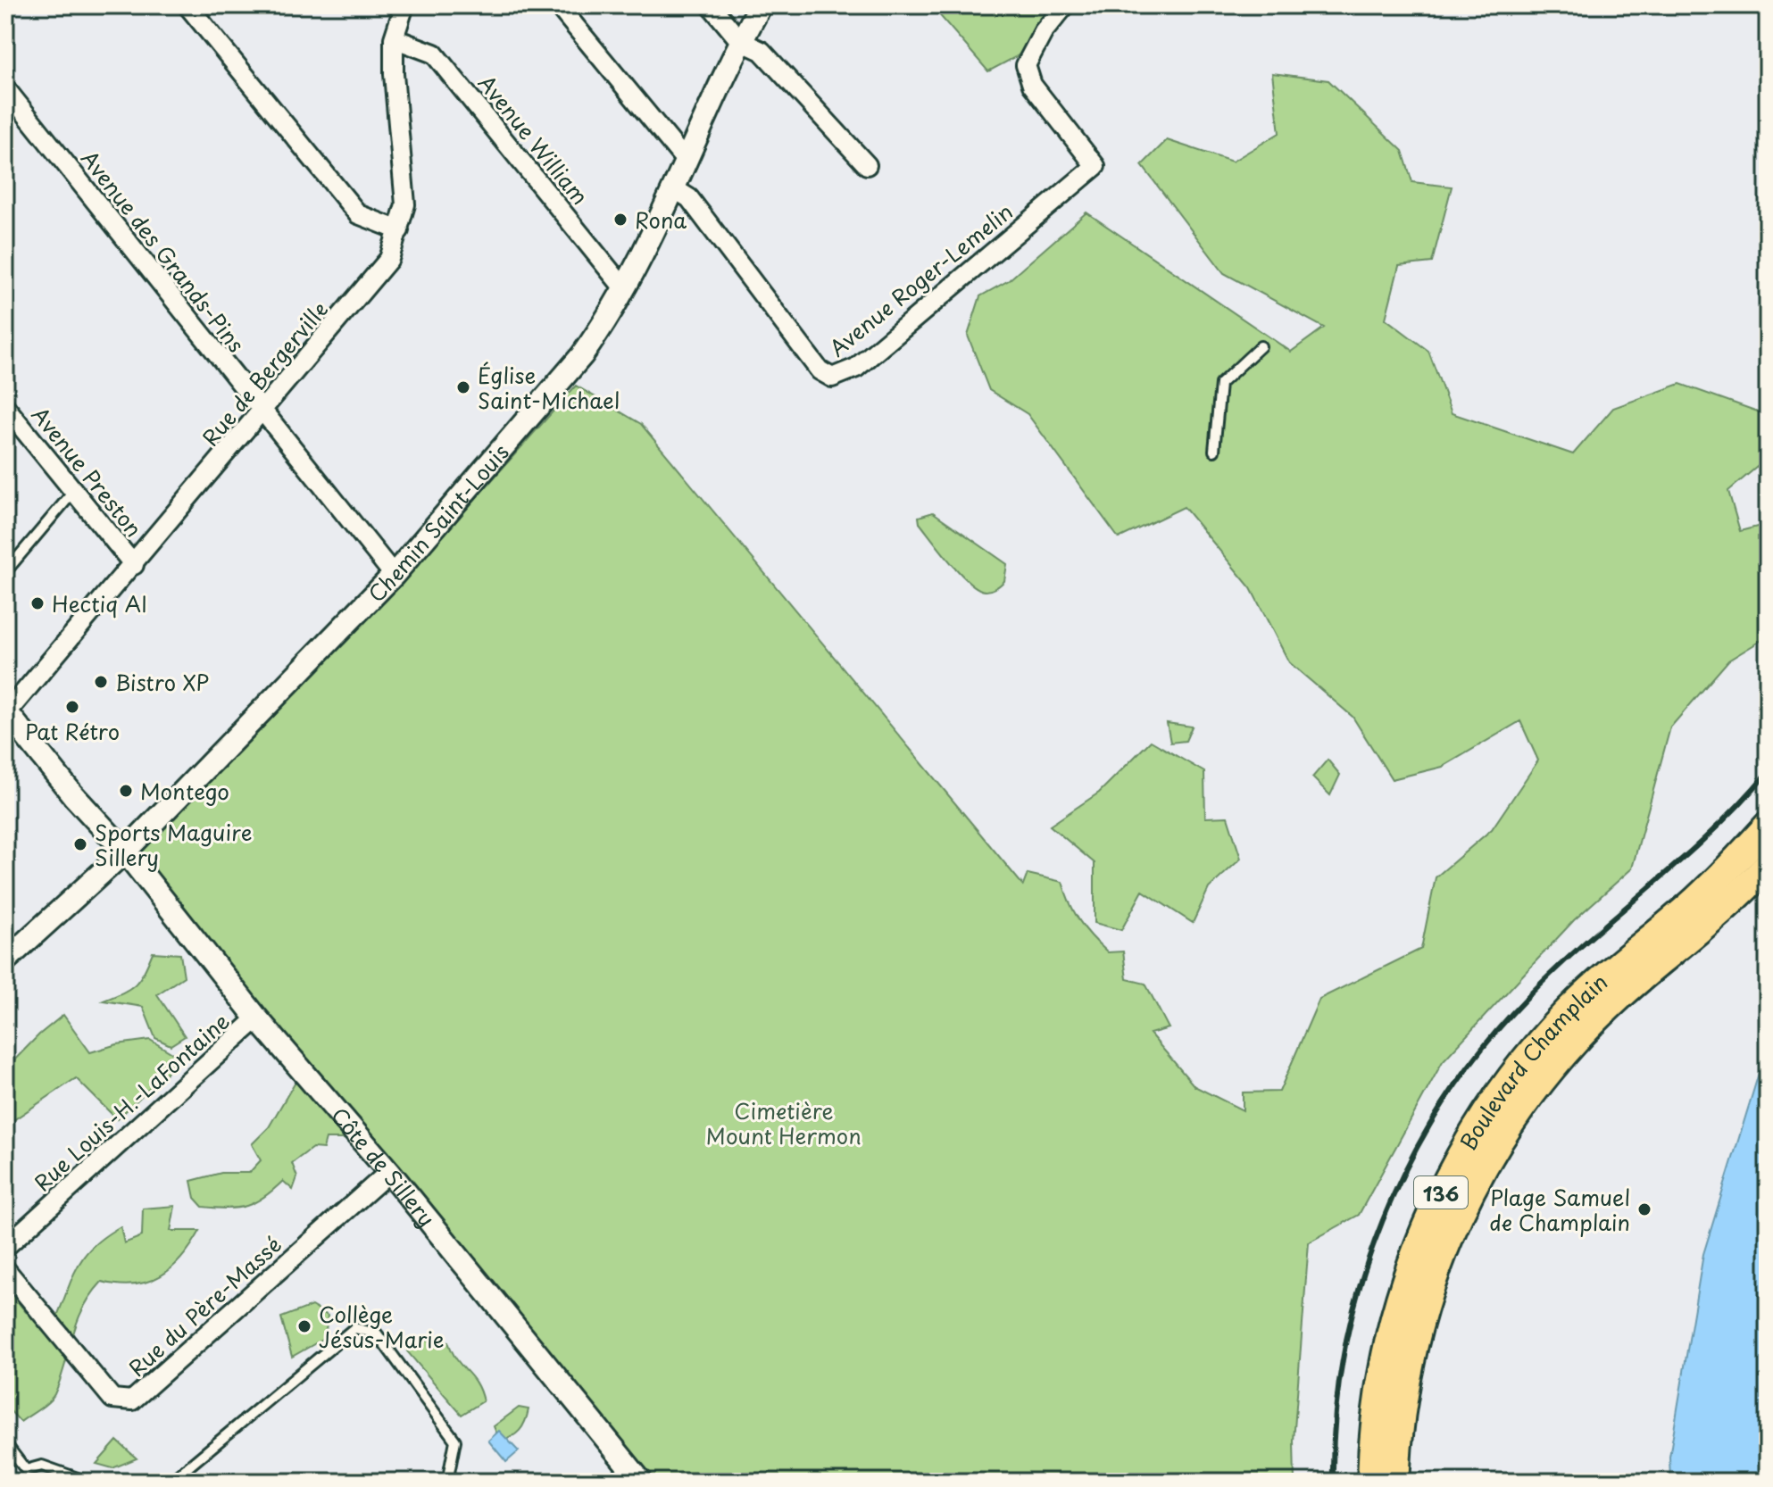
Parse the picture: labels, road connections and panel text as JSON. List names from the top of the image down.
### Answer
{
  "streets": {
    "main road": ["Boulevard Champlain", "136"],
    "street": [
      "Avenue William",
      "Avenue des Grands-Pins",
      "Avenue Roger-Lemelin",
      "Rue de Bergerville",
      "Avenue Preston",
      "Chemin Saint-Louis",
      "Rue Louis-H.-LaFontaine",
      "Côte de Sillery",
      "Rue du Père-Massé"
    ]
  },
  "crossings": [
    ["Avenue William", "Rue de Bergerville"],
    ["Avenue William", "Chemin Saint-Louis"],
    ["Avenue des Grands-Pins", "Rue de Bergerville"],
    ["Avenue des Grands-Pins", "Chemin Saint-Louis"],
    ["Avenue Roger-Lemelin", "Chemin Saint-Louis"],
    ["Rue de Bergerville", "Avenue Preston"],
    ["Rue de Bergerville", "Côte de Sillery"],
    ["Chemin Saint-Louis", "Côte de Sillery"],
    ["Rue Louis-H.-LaFontaine", "Côte de Sillery"],
    ["Côte de Sillery", "Rue du Père-Massé"]
  ],
  "parks": ["Cimetière Mount Hermon"],
  "places": [
    "Rona",
    "Église Saint-Michael",
    "Hectiq AI",
    "Bistro XP",
    "Pat Rétro",
    "Montego",
    "Sports Maguire Sillery",
    "Plage Samuel de Champlain",
    "Collège Jésus-Marie"
  ]
}
